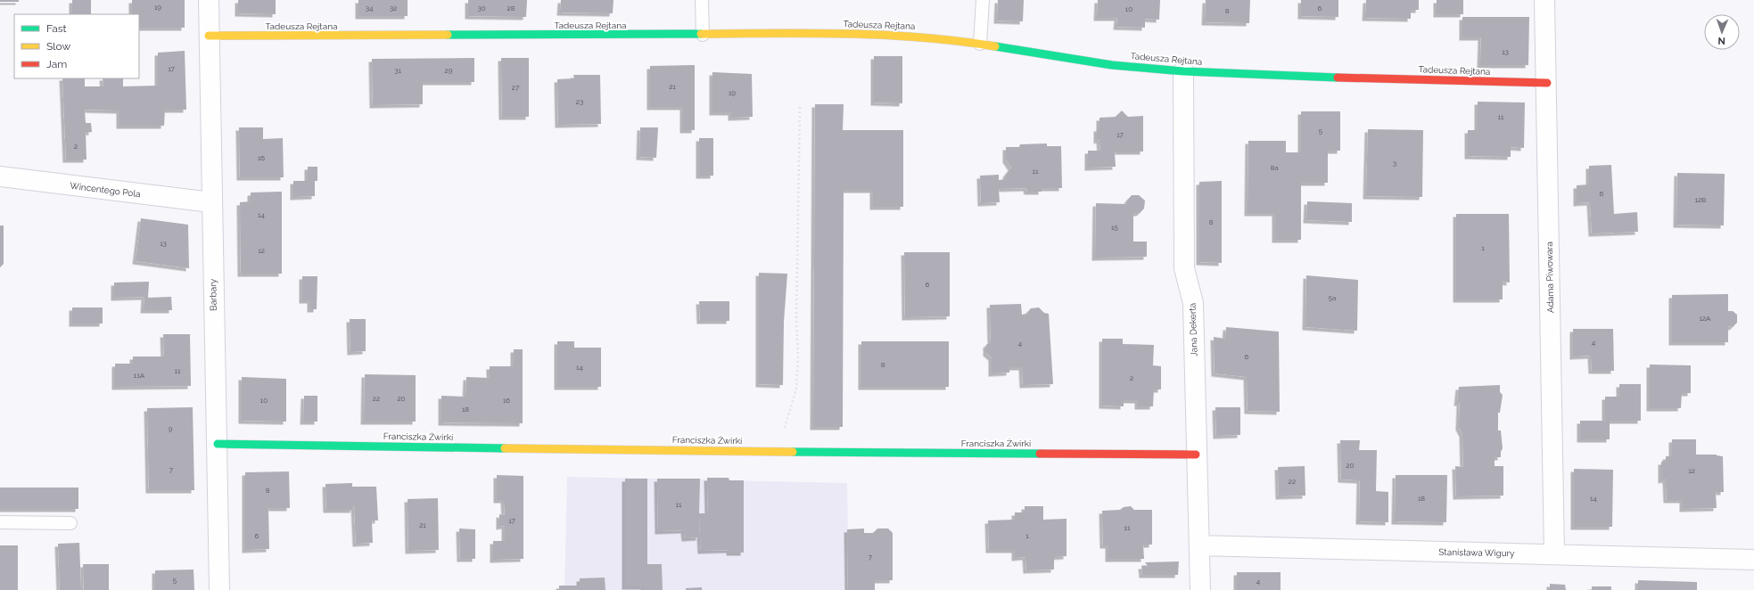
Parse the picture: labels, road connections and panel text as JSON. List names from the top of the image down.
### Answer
{
  "streets": {
    "street": [
      "Tadeusza Rejtana",
      "Wincentego Pola",
      "Adama Piwowara",
      "Barbary",
      "Jana Dekerta",
      "Franciszka Żwirki",
      "Stanisława Wigury"
    ]
  },
  "crossings": [
    ["Tadeusza Rejtana", "Adama Piwowara"],
    ["Tadeusza Rejtana", "Barbary"],
    ["Tadeusza Rejtana", "Jana Dekerta"],
    ["Wincentego Pola", "Barbary"],
    ["Adama Piwowara", "Stanisława Wigury"],
    ["Barbary", "Franciszka Żwirki"],
    ["Jana Dekerta", "Franciszka Żwirki"],
    ["Jana Dekerta", "Stanisława Wigury"]
  ],
  "house_numbers": [
    "19",
    "34",
    "32",
    "30",
    "28",
    "6",
    "10",
    "8",
    "13",
    "17",
    "31",
    "29",
    "21",
    "27",
    "19",
    "23",
    "11",
    "5",
    "17",
    "2",
    "16",
    "3",
    "8a",
    "11",
    "6",
    "12B",
    "14",
    "8",
    "15",
    "13",
    "1",
    "12",
    "6",
    "5a",
    "12A",
    "4",
    "4",
    "6",
    "8",
    "14",
    "11",
    "11A",
    "2",
    "22",
    "20",
    "10",
    "16",
    "18",
    "9",
    "20",
    "7",
    "12",
    "22",
    "8",
    "18",
    "14",
    "11",
    "17",
    "21",
    "11",
    "6",
    "1",
    "7",
    "5",
    "4"
  ],
  "legend": ["Fast", "Slow", "Jam"],
  "north": "bottom"
}
